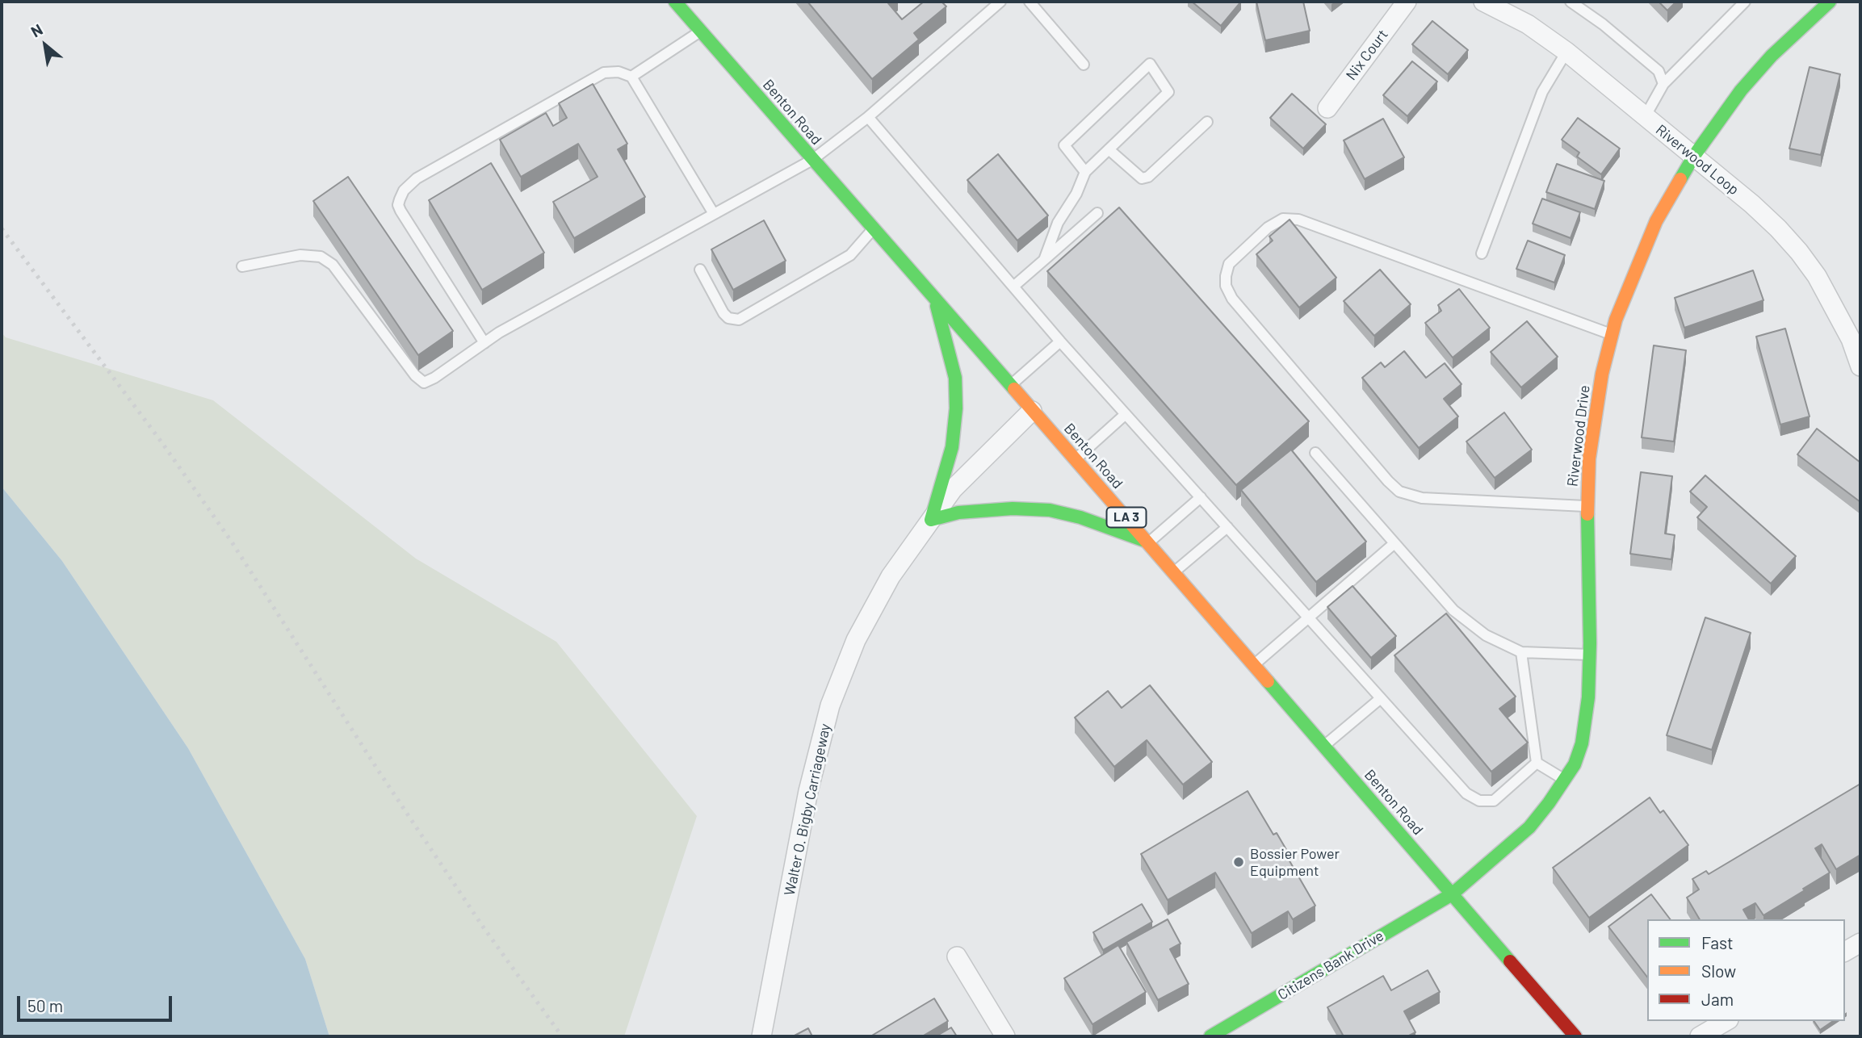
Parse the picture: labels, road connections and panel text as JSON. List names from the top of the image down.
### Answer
{
  "streets": {
    "main road": [
      "Benton Road",
      "Riverwood Drive",
      "LA 3",
      "Citizens Bank Drive"
    ],
    "street": ["Nix Court", "Riverwood Loop", "Walter O. Bigby Carriageway"]
  },
  "crossings": [
    ["Benton Road", "Riverwood Drive"],
    ["Benton Road", "Walter O. Bigby Carriageway"],
    ["Benton Road", "Citizens Bank Drive"],
    ["Riverwood Loop", "Riverwood Drive"],
    ["Riverwood Drive", "Citizens Bank Drive"]
  ],
  "places": ["Bossier Power Equipment"],
  "legend": ["Fast", "Slow", "Jam"],
  "scale_bar": "50 m",
  "north": "top left"
}
